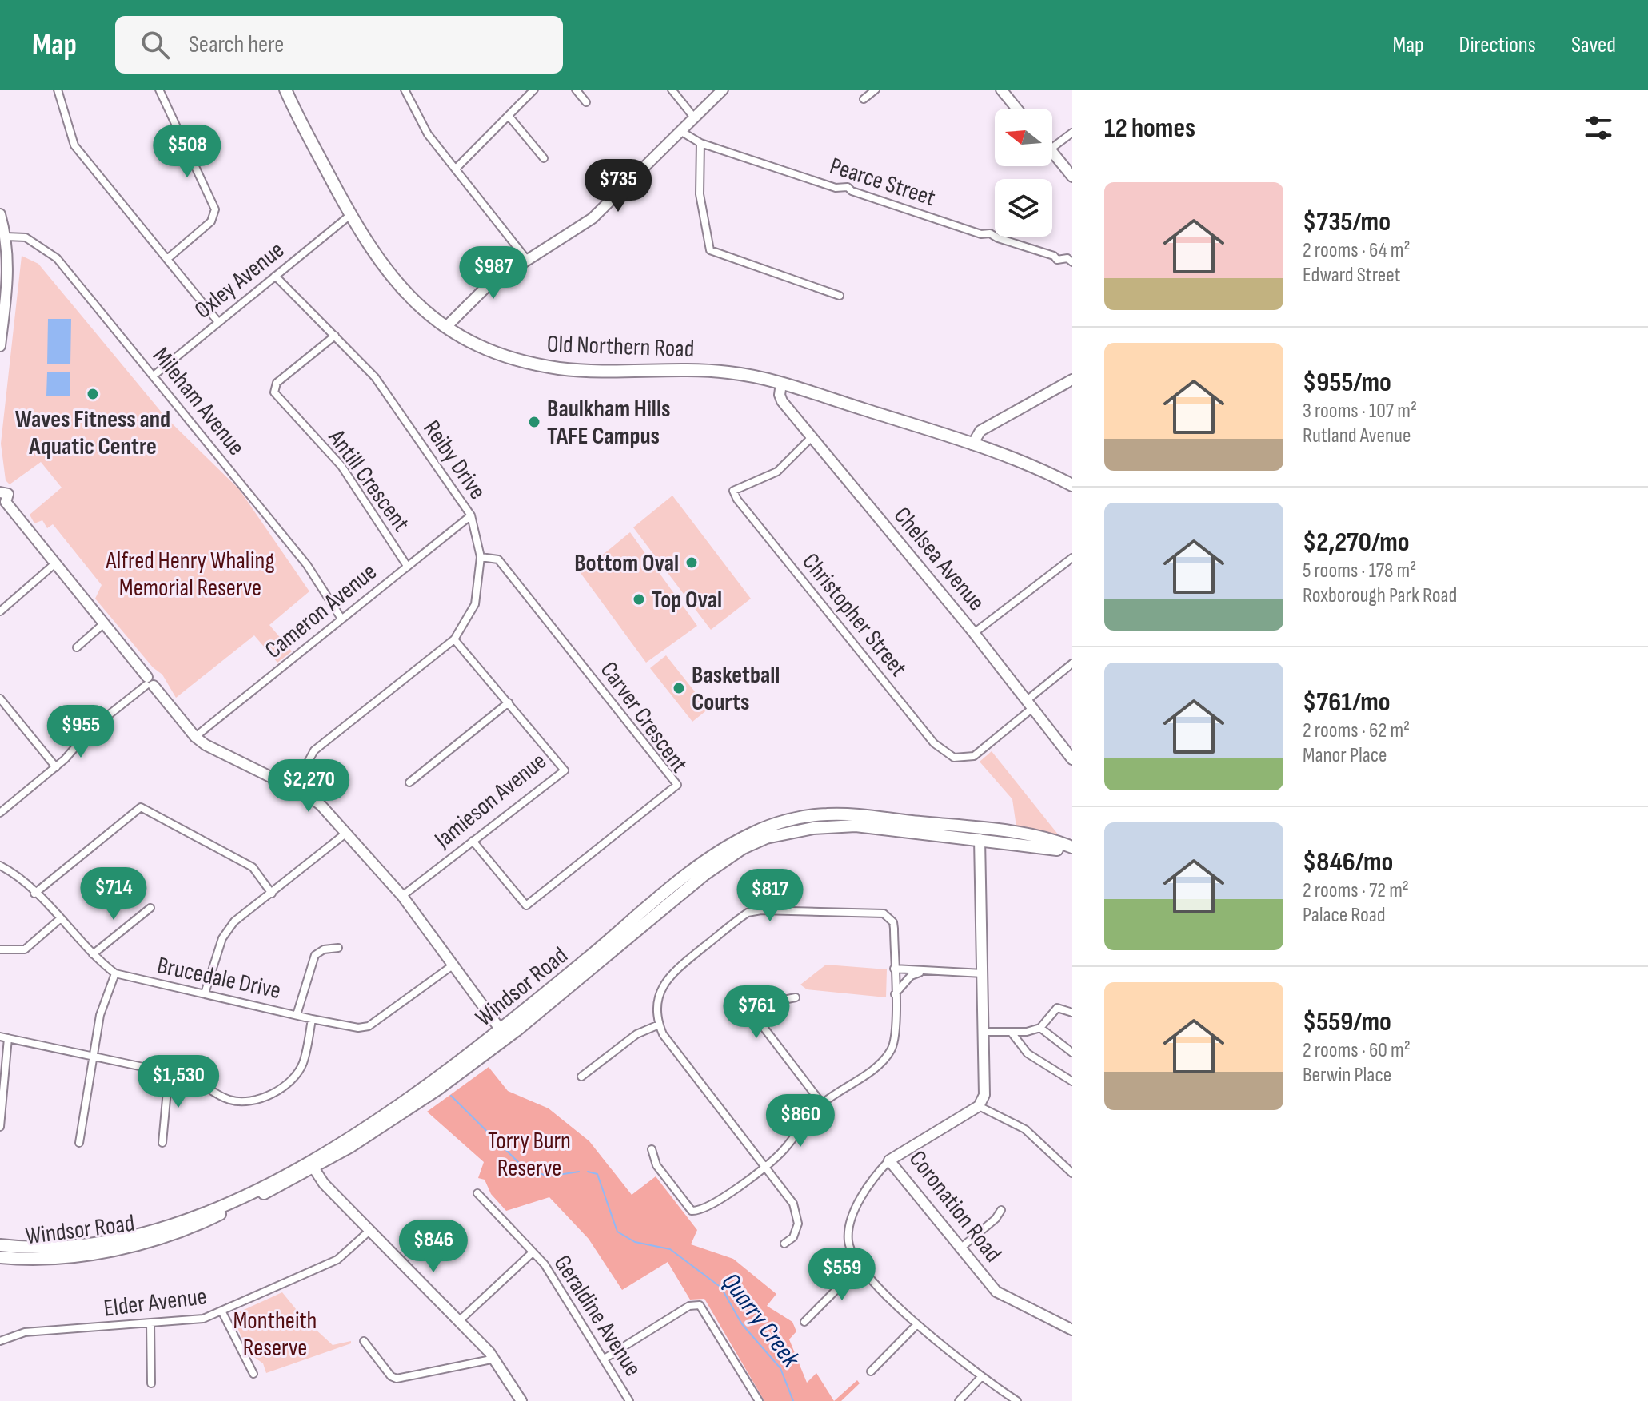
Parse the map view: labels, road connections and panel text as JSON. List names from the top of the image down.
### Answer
{
  "streets": {
    "main road": ["Old Northern Road", "Windsor Road"],
    "street": [
      "Pearce Street",
      "Oxley Avenue",
      "Mileham Avenue",
      "Reiby Drive",
      "Antill Crescent",
      "Chelsea Avenue",
      "Cameron Avenue",
      "Christopher Street",
      "Carver Crescent",
      "Jamieson Avenue",
      "Brucedale Drive",
      "Coronation Road",
      "Elder Avenue",
      "Geraldine Avenue"
    ]
  },
  "crossings": [
    ["Oxley Avenue", "Old Northern Road"],
    ["Oxley Avenue", "Mileham Avenue"],
    ["Oxley Avenue", "Reiby Drive"],
    ["Old Northern Road", "Chelsea Avenue"],
    ["Mileham Avenue", "Cameron Avenue"],
    ["Reiby Drive", "Cameron Avenue"],
    ["Reiby Drive", "Carver Crescent"],
    ["Reiby Drive", "Jamieson Avenue"],
    ["Antill Crescent", "Cameron Avenue"],
    ["Chelsea Avenue", "Christopher Street"],
    ["Carver Crescent", "Jamieson Avenue"]
  ],
  "water": ["Quarry Creek"],
  "parks": ["Alfred Henry Whaling Memorial Reserve", "Torry Burn Reserve", "Montheith Reserve"],
  "places": [
    "Waves Fitness and Aquatic Centre",
    "Baulkham Hills TAFE Campus",
    "Bottom Oval",
    "Top Oval",
    "Basketball Courts"
  ],
  "north": "left",
  "page": {
    "header": "Map",
    "search": "Search here",
    "nav": ["Map", "Directions", "Saved"],
    "heading": "12 homes",
    "price": [
      "$508",
      "$735",
      "$987",
      "$955",
      "$2,270",
      "$714",
      "$817",
      "$761",
      "$1,530",
      "$860",
      "$846",
      "$559"
    ],
    "list": [
      {
        "name": "$735/mo",
        "note": "2 rooms · 64 m² · Edward Street"
      },
      {
        "name": "$955/mo",
        "note": "3 rooms · 107 m² · Rutland Avenue"
      },
      {
        "name": "$2,270/mo",
        "note": "5 rooms · 178 m² · Roxborough Park Road"
      },
      {
        "name": "$761/mo",
        "note": "2 rooms · 62 m² · Manor Place"
      },
      {
        "name": "$846/mo",
        "note": "2 rooms · 72 m² · Palace Road"
      },
      {
        "name": "$559/mo",
        "note": "2 rooms · 60 m² · Berwin Place"
      }
    ]
  }
}
